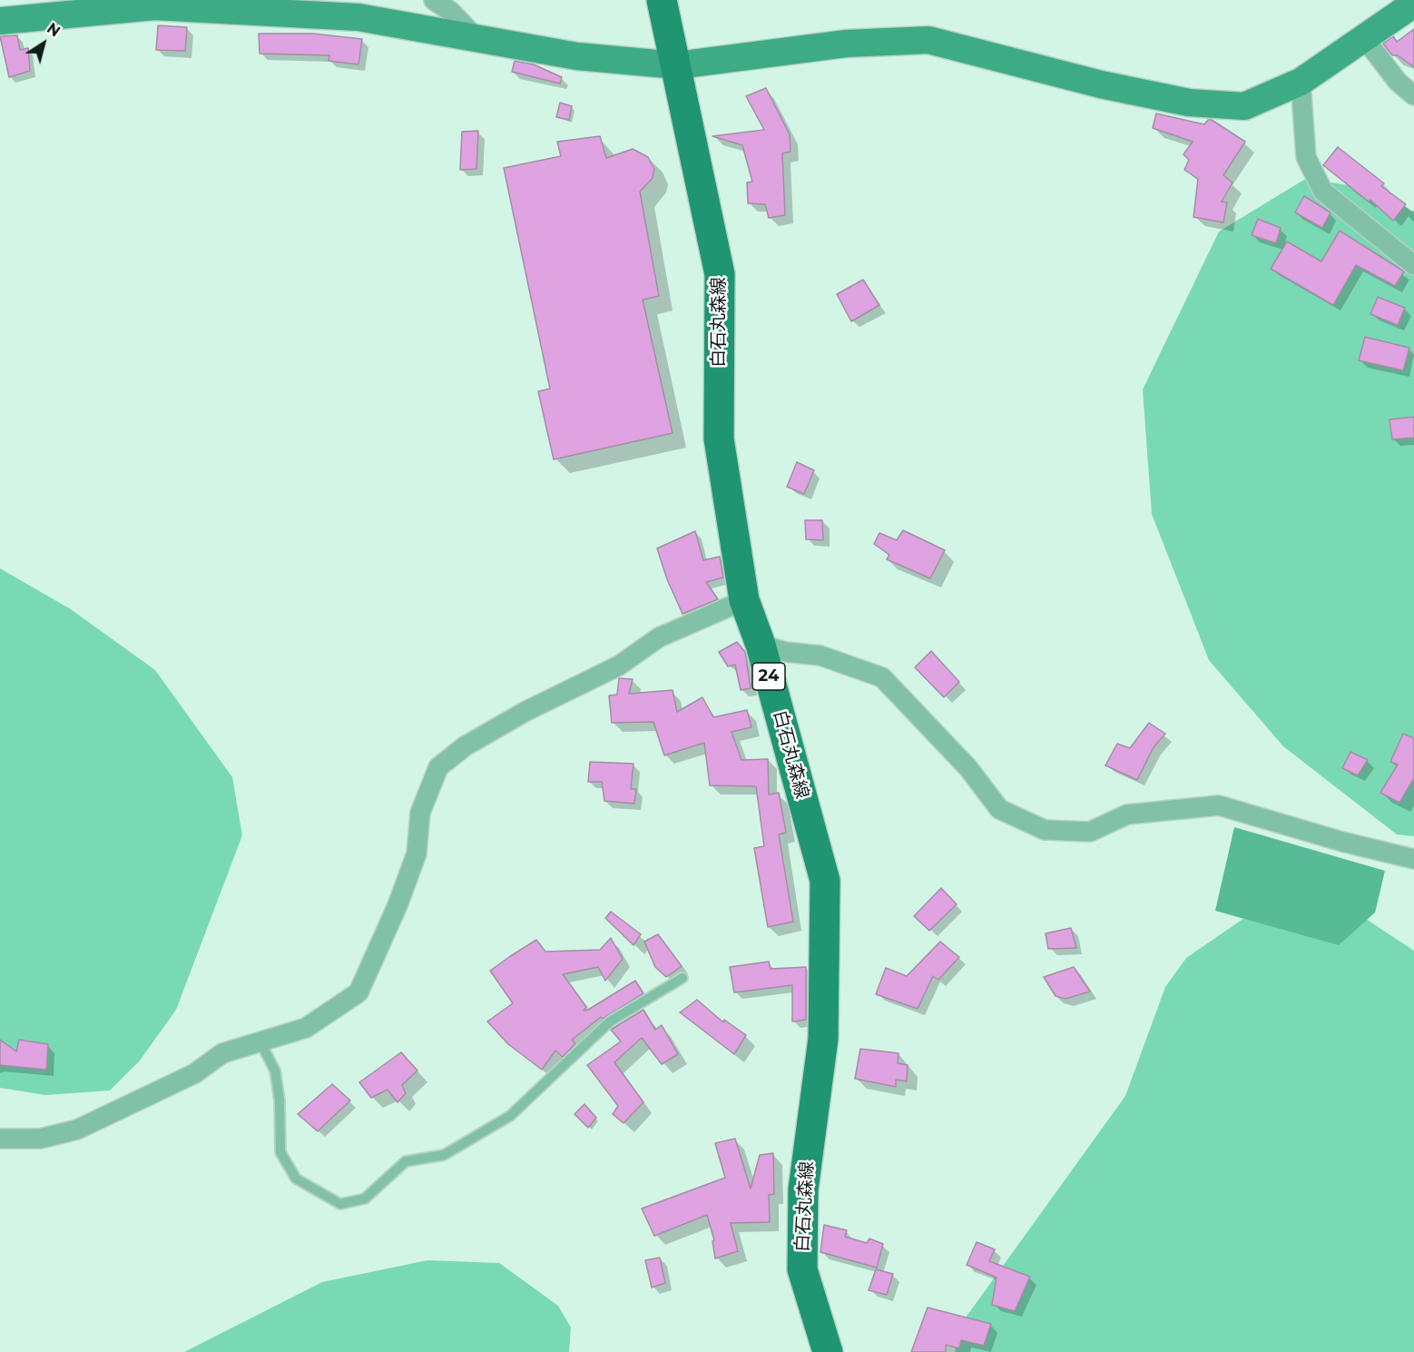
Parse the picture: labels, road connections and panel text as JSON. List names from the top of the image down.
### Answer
{
  "streets": {
    "main road": ["白石丸森線", "24"]
  },
  "north": "top right"
}
